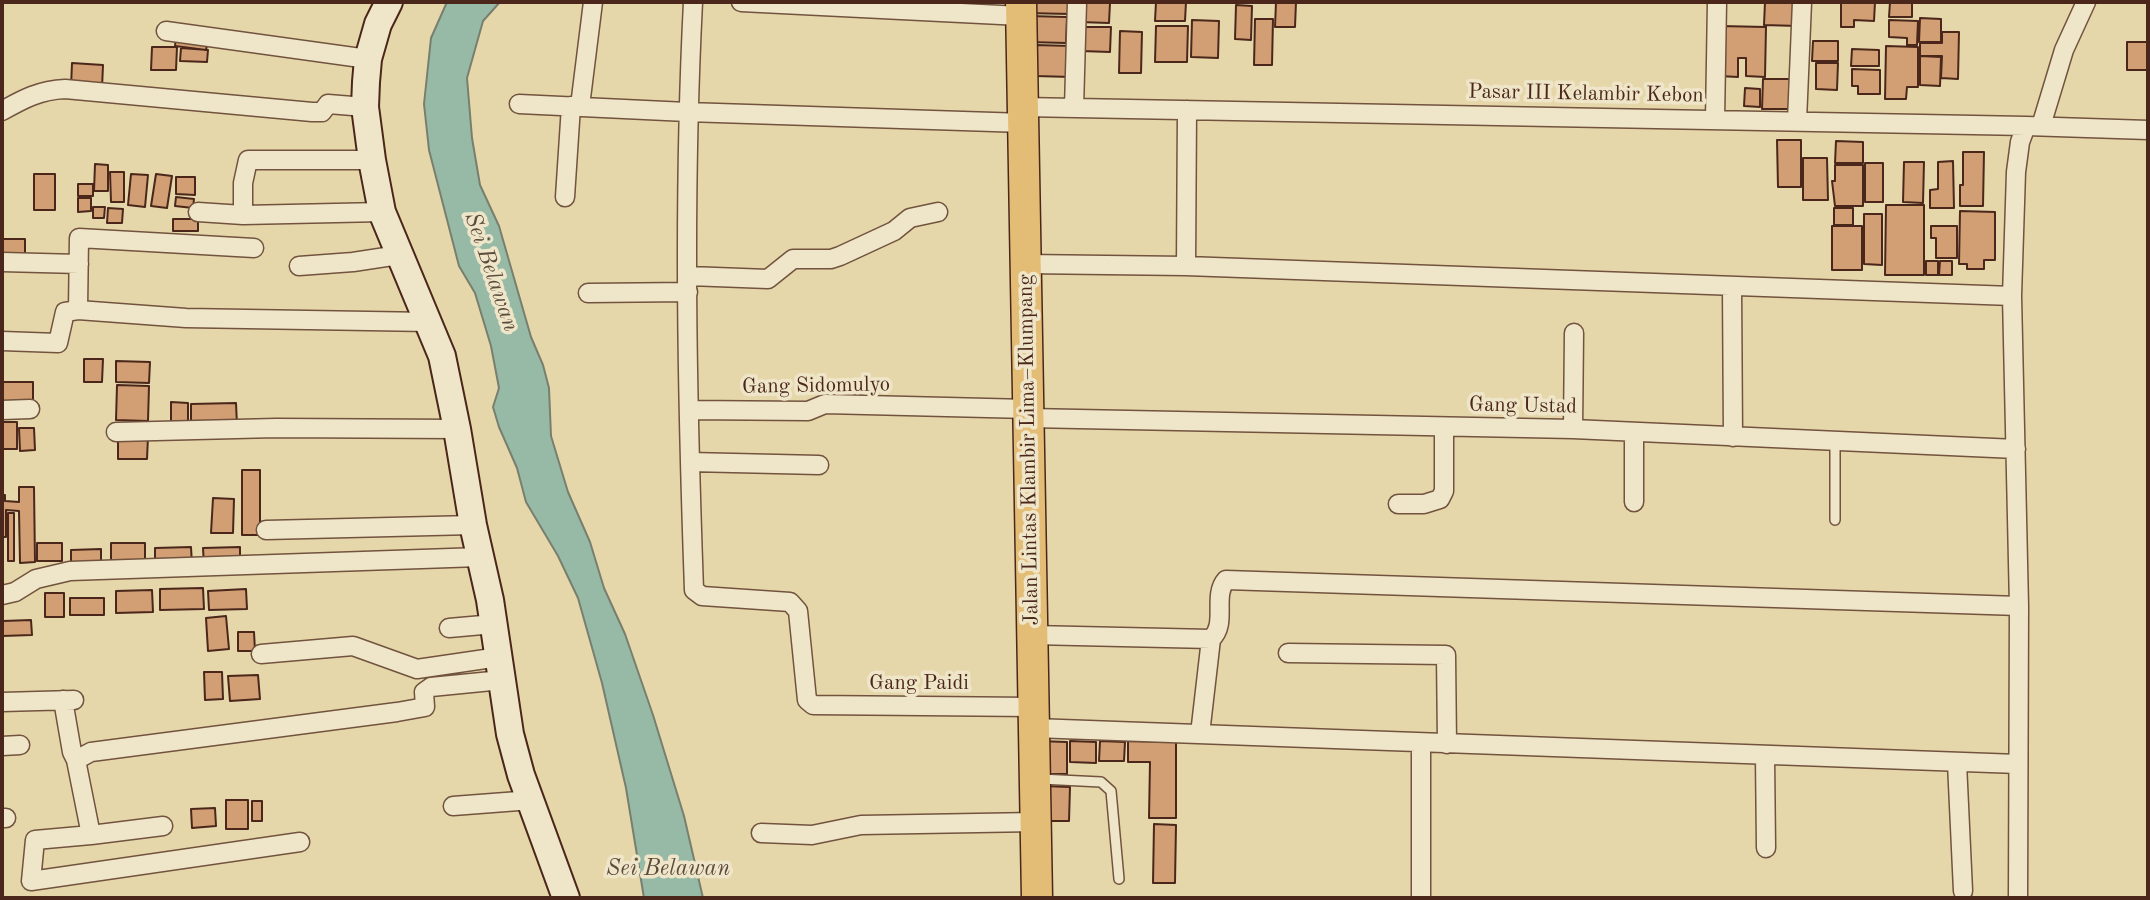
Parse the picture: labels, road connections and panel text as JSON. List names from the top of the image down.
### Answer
{
  "streets": {
    "main road": ["Jalan Lintas Klambir Lima–Klumpang"],
    "street": [
      "Pasar III Kelambir Kebon",
      "Gang Sidomulyo",
      "Gang Ustad",
      "Gang Paidi"
    ]
  },
  "crossings": [
    ["Pasar III Kelambir Kebon", "Jalan Lintas Klambir Lima–Klumpang"],
    ["Gang Sidomulyo", "Gang Ustad"],
    ["Gang Sidomulyo", "Jalan Lintas Klambir Lima–Klumpang"],
    ["Gang Ustad", "Jalan Lintas Klambir Lima–Klumpang"],
    ["Jalan Lintas Klambir Lima–Klumpang", "Gang Paidi"]
  ],
  "water": ["Sei Belawan"]
}
